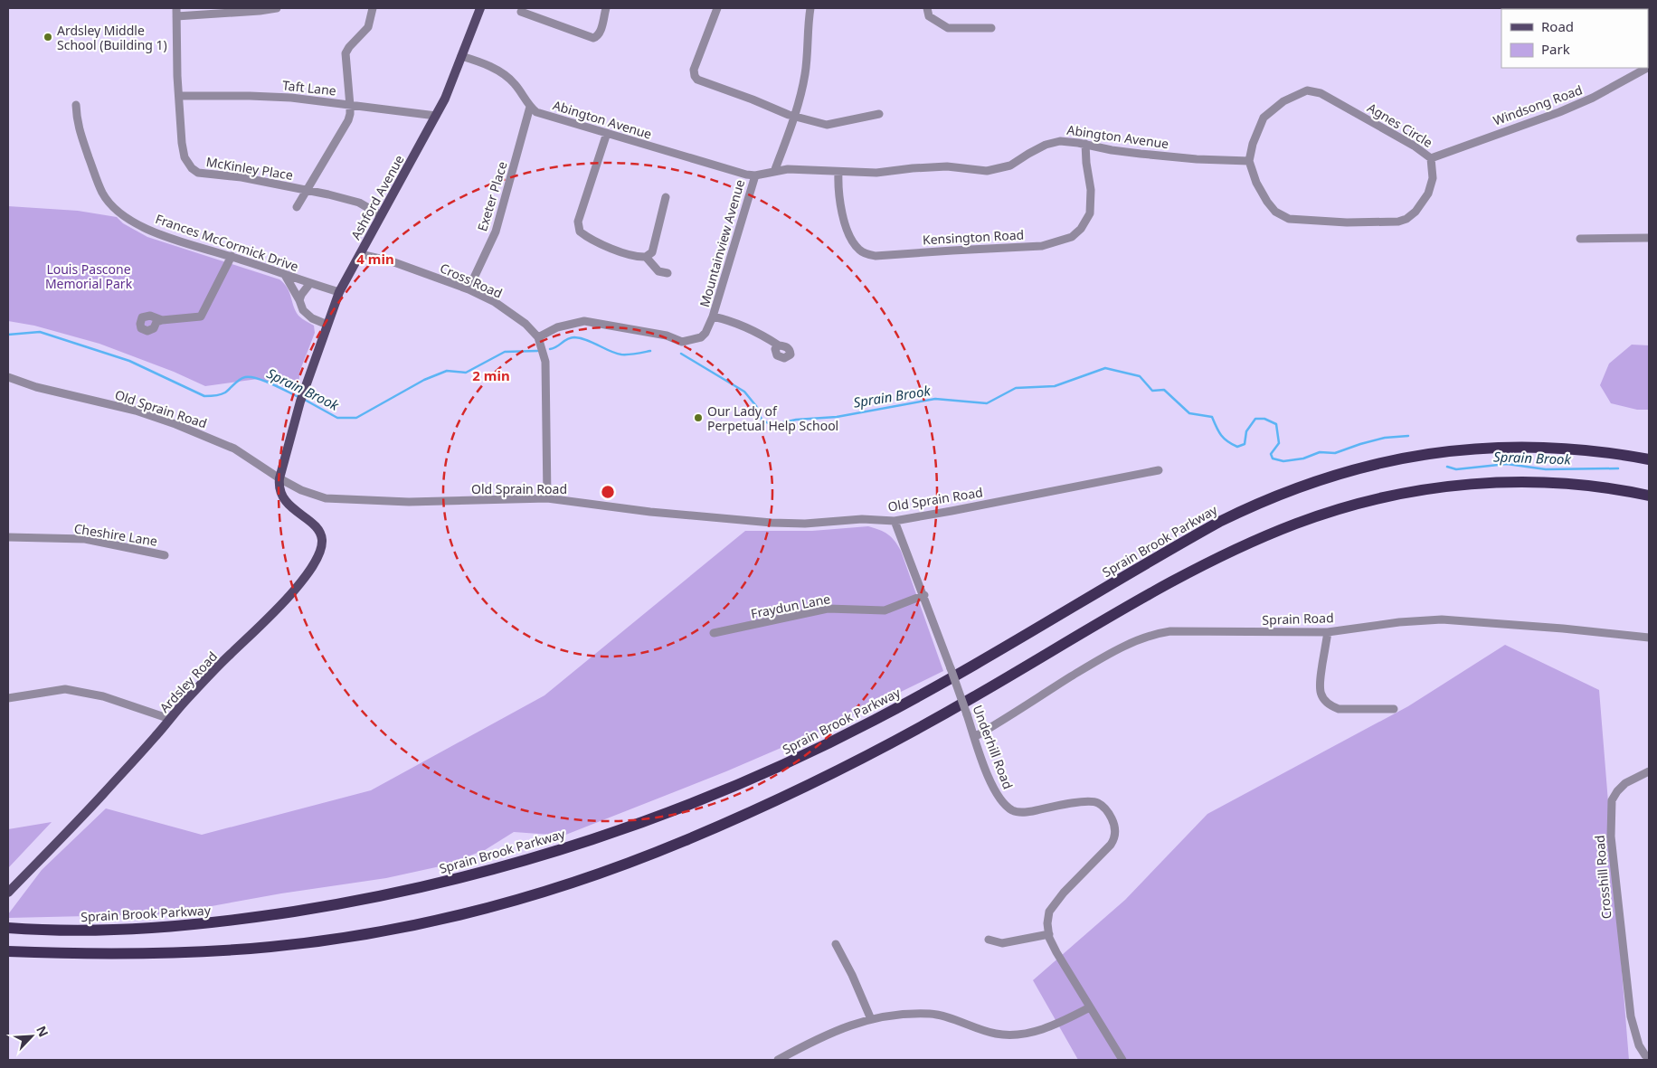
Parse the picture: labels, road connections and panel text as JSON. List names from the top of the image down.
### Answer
{
  "streets": {
    "highway": ["Sprain Brook Parkway"],
    "main road": ["Ashford Avenue", "Ardsley Road"],
    "street": [
      "Taft Lane",
      "Windsong Road",
      "Abington Avenue",
      "Agnes Circle",
      "McKinley Place",
      "Exeter Place",
      "Kensington Road",
      "Frances McCormick Drive",
      "Mountainview Avenue",
      "Cross Road",
      "Old Sprain Road",
      "Cheshire Lane",
      "Fraydun Lane",
      "Sprain Road",
      "Underhill Road",
      "Crosshill Road"
    ]
  },
  "crossings": [
    ["Taft Lane", "McKinley Place"],
    ["Taft Lane", "Ashford Avenue"],
    ["Windsong Road", "Abington Avenue"],
    ["Windsong Road", "Agnes Circle"],
    ["Abington Avenue", "Agnes Circle"],
    ["Abington Avenue", "Exeter Place"],
    ["Abington Avenue", "Kensington Road"],
    ["Abington Avenue", "Mountainview Avenue"],
    ["McKinley Place", "Ashford Avenue"],
    ["Exeter Place", "Cross Road"],
    ["Ashford Avenue", "Frances McCormick Drive"],
    ["Ashford Avenue", "Cross Road"],
    ["Ashford Avenue", "Old Sprain Road"],
    ["Ashford Avenue", "Ardsley Road"],
    ["Mountainview Avenue", "Cross Road"],
    ["Cross Road", "Old Sprain Road"],
    ["Old Sprain Road", "Ardsley Road"],
    ["Old Sprain Road", "Underhill Road"],
    ["Fraydun Lane", "Underhill Road"],
    ["Sprain Road", "Underhill Road"]
  ],
  "water": ["Sprain Brook"],
  "parks": ["Louis Pascone Memorial Park"],
  "places": ["Ardsley Middle School (Building 1)", "Our Lady of Perpetual Help School"],
  "legend": ["Road", "Park"],
  "north": "top right",
  "rings": ["4 min", "2 min"]
}
